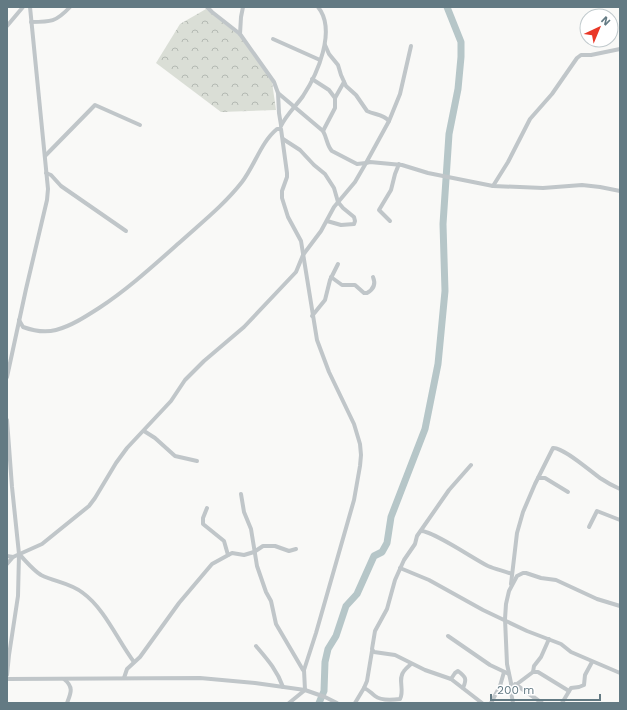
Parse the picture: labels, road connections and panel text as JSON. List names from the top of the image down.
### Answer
{
  "scale_bar": "200 m",
  "north": "top right"
}
